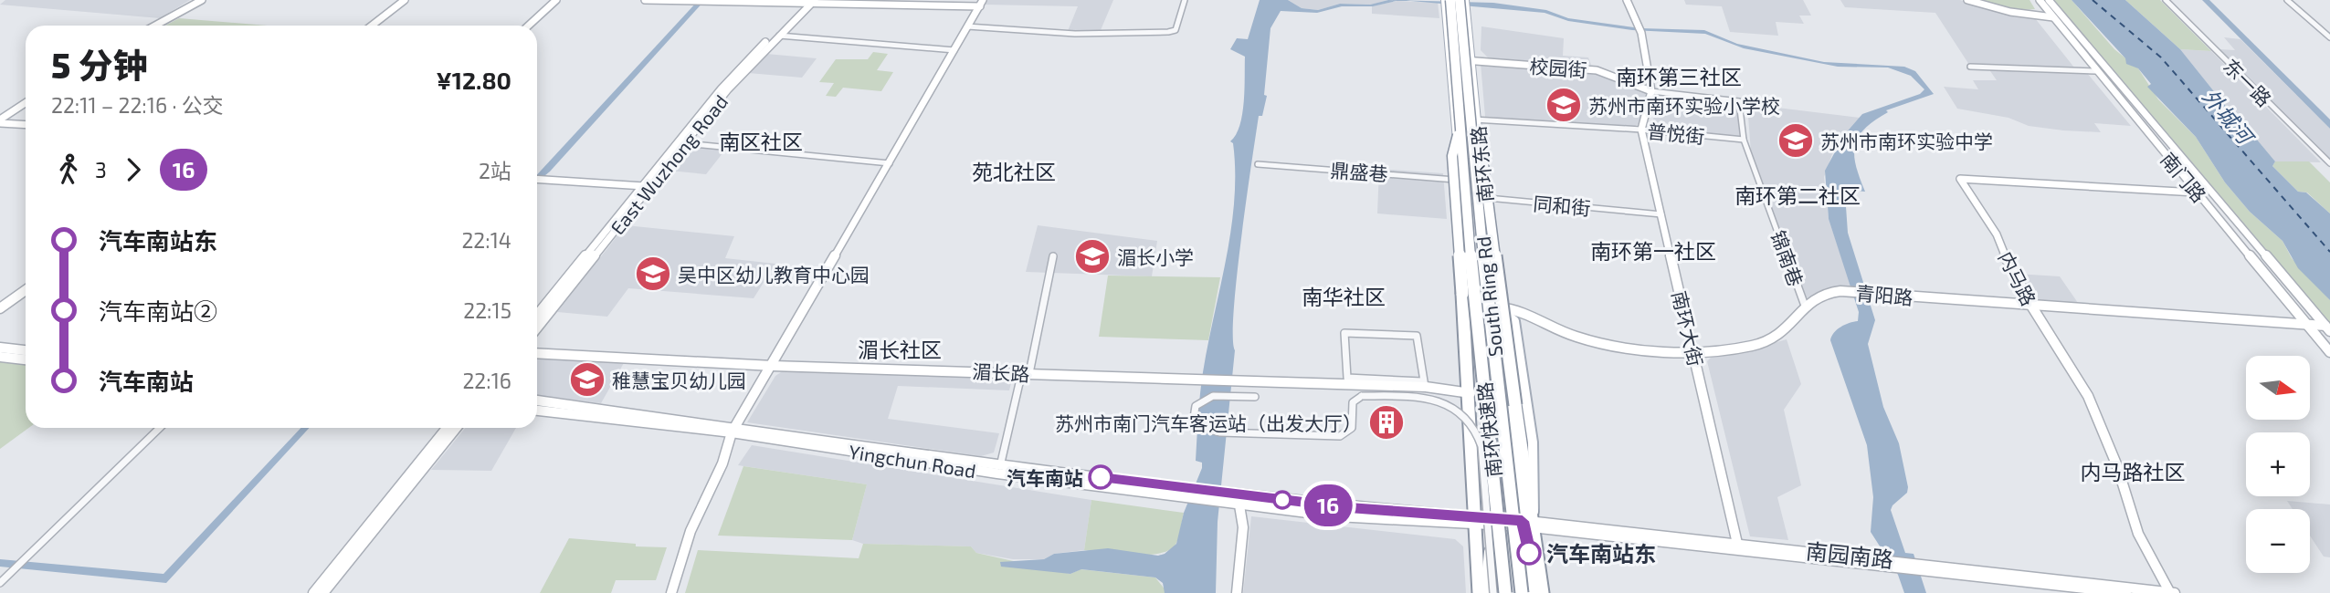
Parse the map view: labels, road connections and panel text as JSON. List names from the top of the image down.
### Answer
{
  "streets": {
    "highway": ["South Ring Rd", "南环快速路"],
    "main road": ["南环东路"],
    "street": [
      "校园街",
      "东一路",
      "普悦街",
      "East Wuzhong Road",
      "鼎盛巷",
      "南门路",
      "同和街",
      "锦南巷",
      "内马路",
      "青阳路",
      "南环大街",
      "湄长路",
      "Yingchun Road",
      "南园南路"
    ]
  },
  "crossings": [
    ["校园街", "南环东路"],
    ["校园街", "锦南巷"],
    ["校园街", "南环大街"],
    ["普悦街", "南环东路"],
    ["普悦街", "锦南巷"],
    ["普悦街", "South Ring Rd"],
    ["普悦街", "南环大街"],
    ["普悦街", "南环快速路"],
    ["南环东路", "鼎盛巷"],
    ["南环东路", "同和街"],
    ["南环东路", "青阳路"],
    ["南环东路", "South Ring Rd"],
    ["南环东路", "南环快速路"],
    ["南环东路", "Yingchun Road"],
    ["南环东路", "南园南路"],
    ["南门路", "内马路"],
    ["南门路", "青阳路"],
    ["同和街", "南环大街"],
    ["锦南巷", "青阳路"],
    ["内马路", "青阳路"],
    ["内马路", "南园南路"],
    ["青阳路", "南环大街"],
    ["South Ring Rd", "南环快速路"],
    ["南环大街", "南园南路"],
    ["Yingchun Road", "南园南路"]
  ],
  "districts": [
    "南环第三社区",
    "南区社区",
    "苑北社区",
    "南环第二社区",
    "南环第一社区",
    "南华社区",
    "湄长社区",
    "内马路社区"
  ],
  "water": ["外城河"],
  "places": {
    "school or university": [
      "苏州市南环实验小学校",
      "苏州市南环实验中学",
      "湄长小学",
      "吴中区幼儿教育中心园",
      "稚慧宝贝幼儿园"
    ],
    "building": ["苏州市南门汽车客运站（出发大厅）"],
    "other": ["汽车南站", "汽车南站东"]
  },
  "lines": ["bus line 16"],
  "north": "right",
  "page": {
    "on_map": "16",
    "heading": ["5 分钟", "22:11 – 22:16 · 公交", "¥12.80"],
    "legs": ["3", "16", "2站"],
    "list": [
      {
        "name": "汽车南站东",
        "value": "22:14"
      },
      {
        "name": "汽车南站②",
        "value": "22:15"
      },
      {
        "name": "汽车南站",
        "value": "22:16"
      }
    ],
    "map_buttons": ["+", "−"]
  }
}
